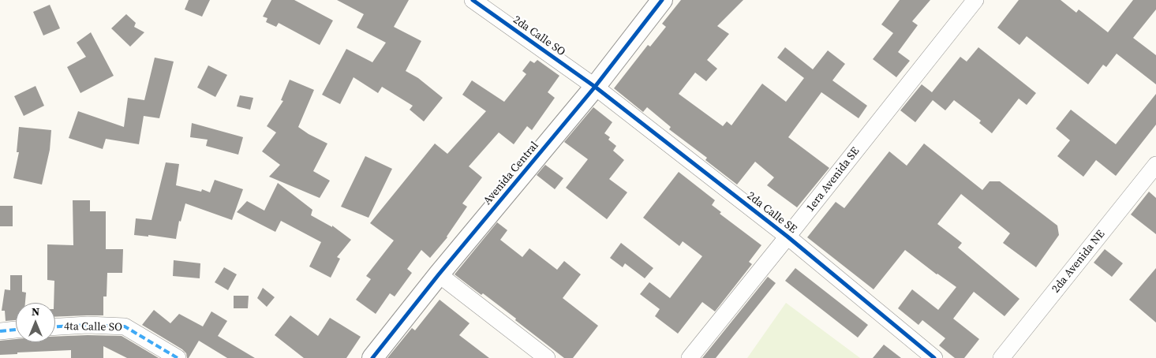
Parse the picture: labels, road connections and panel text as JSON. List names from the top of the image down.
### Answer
{
  "streets": {
    "street": [
      "2da Calle SO",
      "Avenida Central",
      "1era Avenida SE",
      "2da Calle SE",
      "2da Avenida NE",
      "4ta Calle SO"
    ]
  },
  "crossings": [
    ["2da Calle SO", "Avenida Central"],
    ["2da Calle SO", "2da Calle SE"],
    ["Avenida Central", "2da Calle SE"],
    ["1era Avenida SE", "2da Calle SE"]
  ],
  "north": "top"
}
